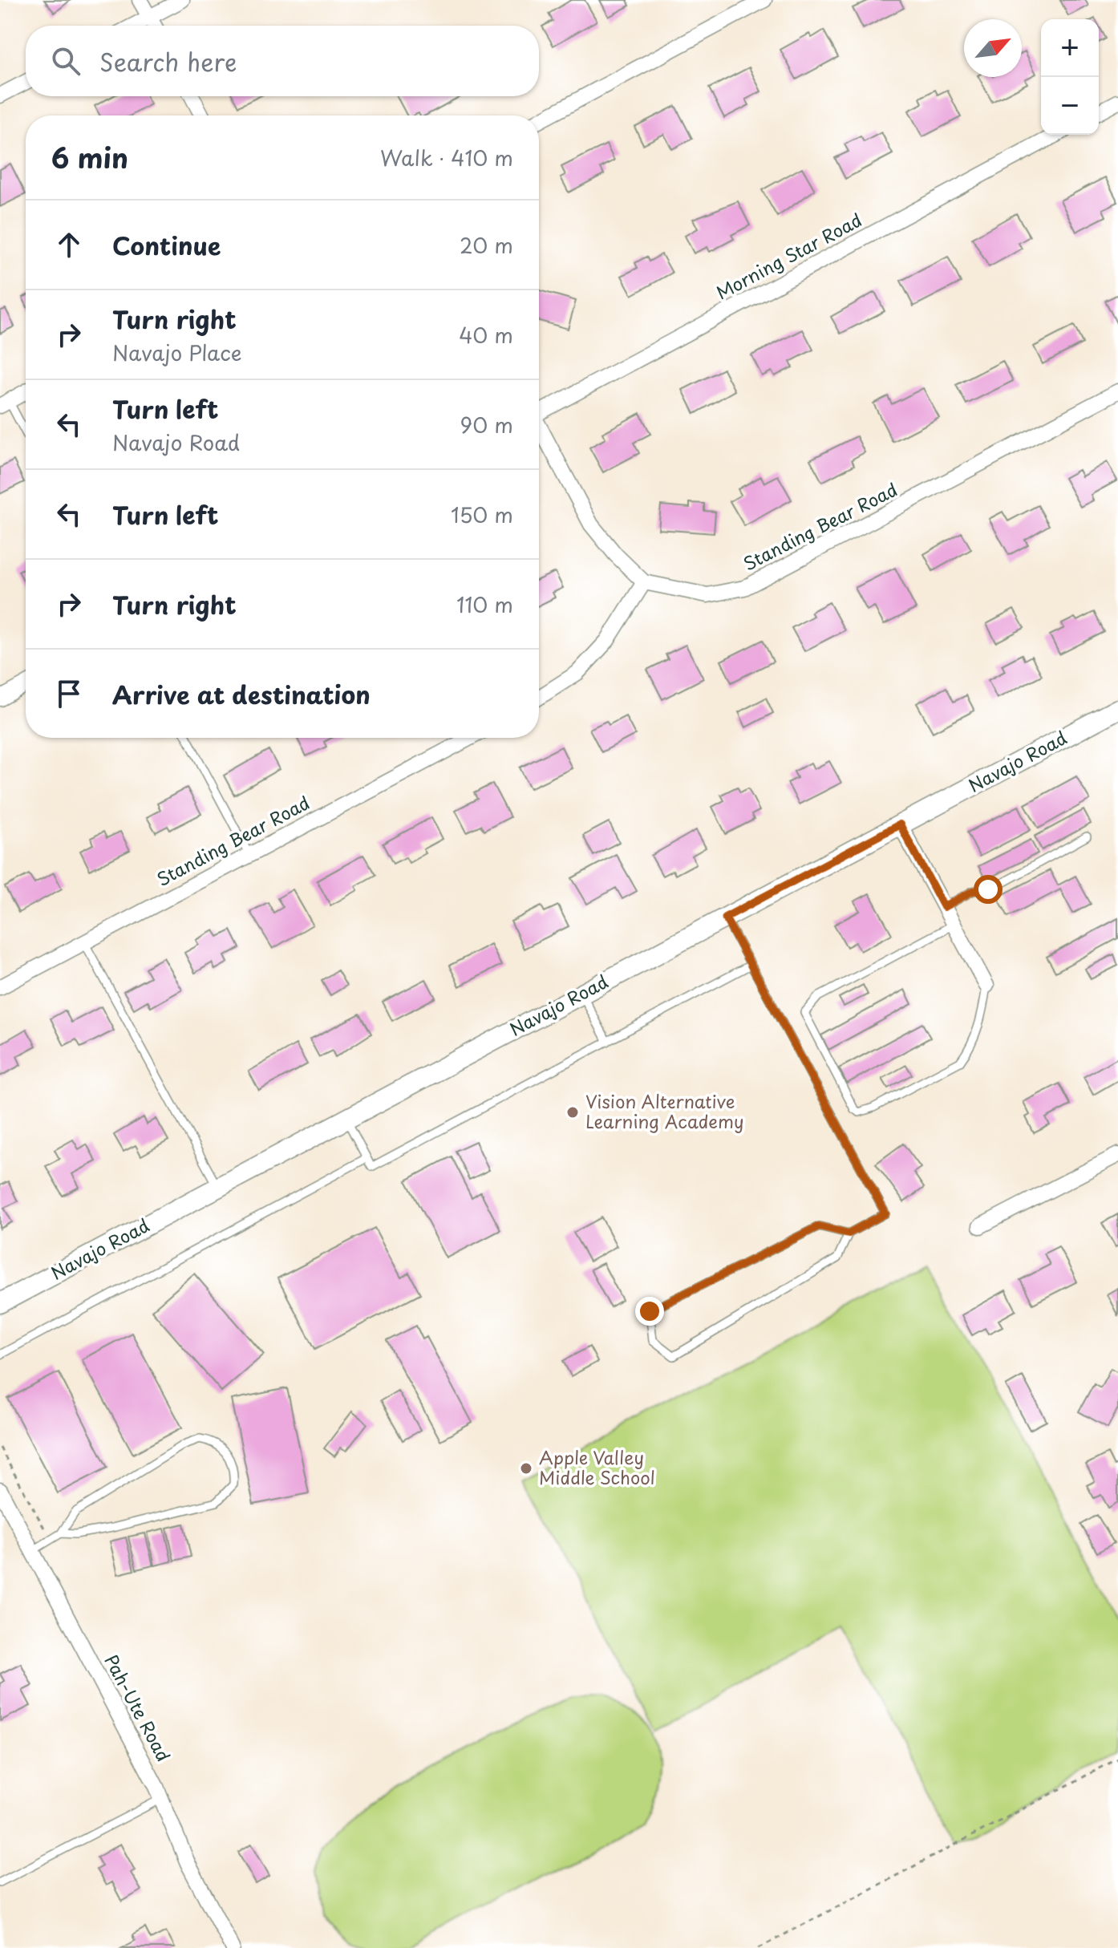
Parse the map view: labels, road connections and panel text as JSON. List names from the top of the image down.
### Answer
{
  "streets": {
    "main road": ["Navajo Road"],
    "street": ["Morning Star Road", "Standing Bear Road", "Pah-Ute Road"]
  },
  "places": ["Vision Alternative Learning Academy", "Apple Valley Middle School"],
  "north": "top right",
  "page": {
    "map_buttons": ["+", "−"],
    "search": "Search here",
    "heading": ["6 min", "Walk · 410 m"],
    "list": [
      ["Continue", "20 m"],
      ["Turn right", "Navajo Place", "40 m"],
      ["Turn left", "Navajo Road", "90 m"],
      ["Turn left", "150 m"],
      ["Turn right", "110 m"],
      "Arrive at destination"
    ]
  }
}
